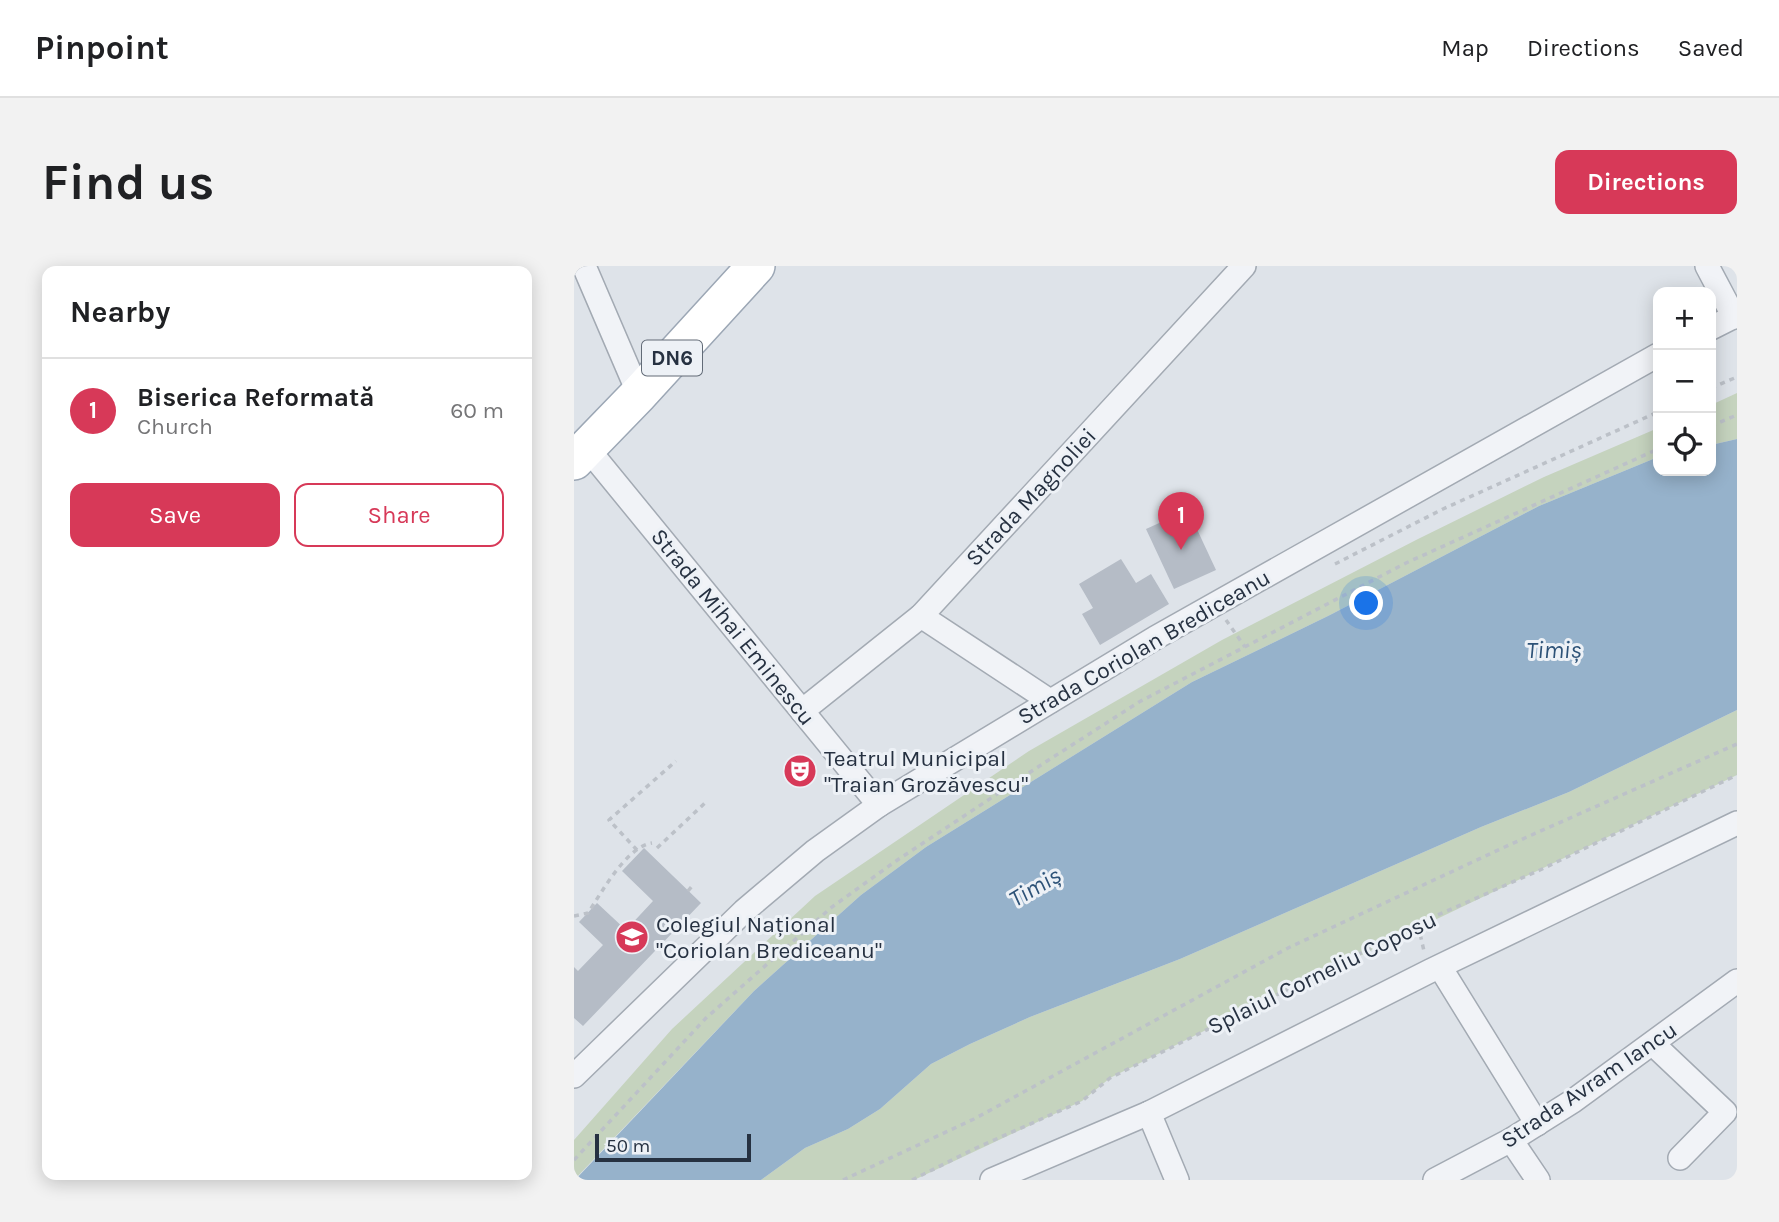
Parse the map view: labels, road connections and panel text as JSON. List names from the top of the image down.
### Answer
{
  "streets": {
    "main road": ["DN6"],
    "street": [
      "Strada Magnoliei",
      "Strada Mihai Eminescu",
      "Strada Coriolan Brediceanu",
      "Splaiul Corneliu Coposu",
      "Strada Avram Iancu"
    ]
  },
  "crossings": [
    ["DN6", "Strada Mihai Eminescu"],
    ["Strada Magnoliei", "Strada Mihai Eminescu"],
    ["Strada Mihai Eminescu", "Strada Coriolan Brediceanu"]
  ],
  "water": ["Timiș"],
  "places": {
    "theatre": ["Teatrul Municipal \"Traian Grozăvescu\""],
    "school or university": ["Colegiul Național \"Coriolan Brediceanu\""]
  },
  "scale_bar": "50 m",
  "page": {
    "header": "Pinpoint",
    "nav": ["Map", "Directions", "Saved"],
    "buttons": [
      "Directions",
      ["Save", "Share"]
    ],
    "title": "Find us",
    "heading": "Nearby",
    "map_buttons": ["+", "−"],
    "list": [
      {
        "mark": "1",
        "name": "Biserica Reformată",
        "note": "Church",
        "value": "60 m"
      }
    ],
    "pins": "1",
    "scale": "50 m"
  }
}
